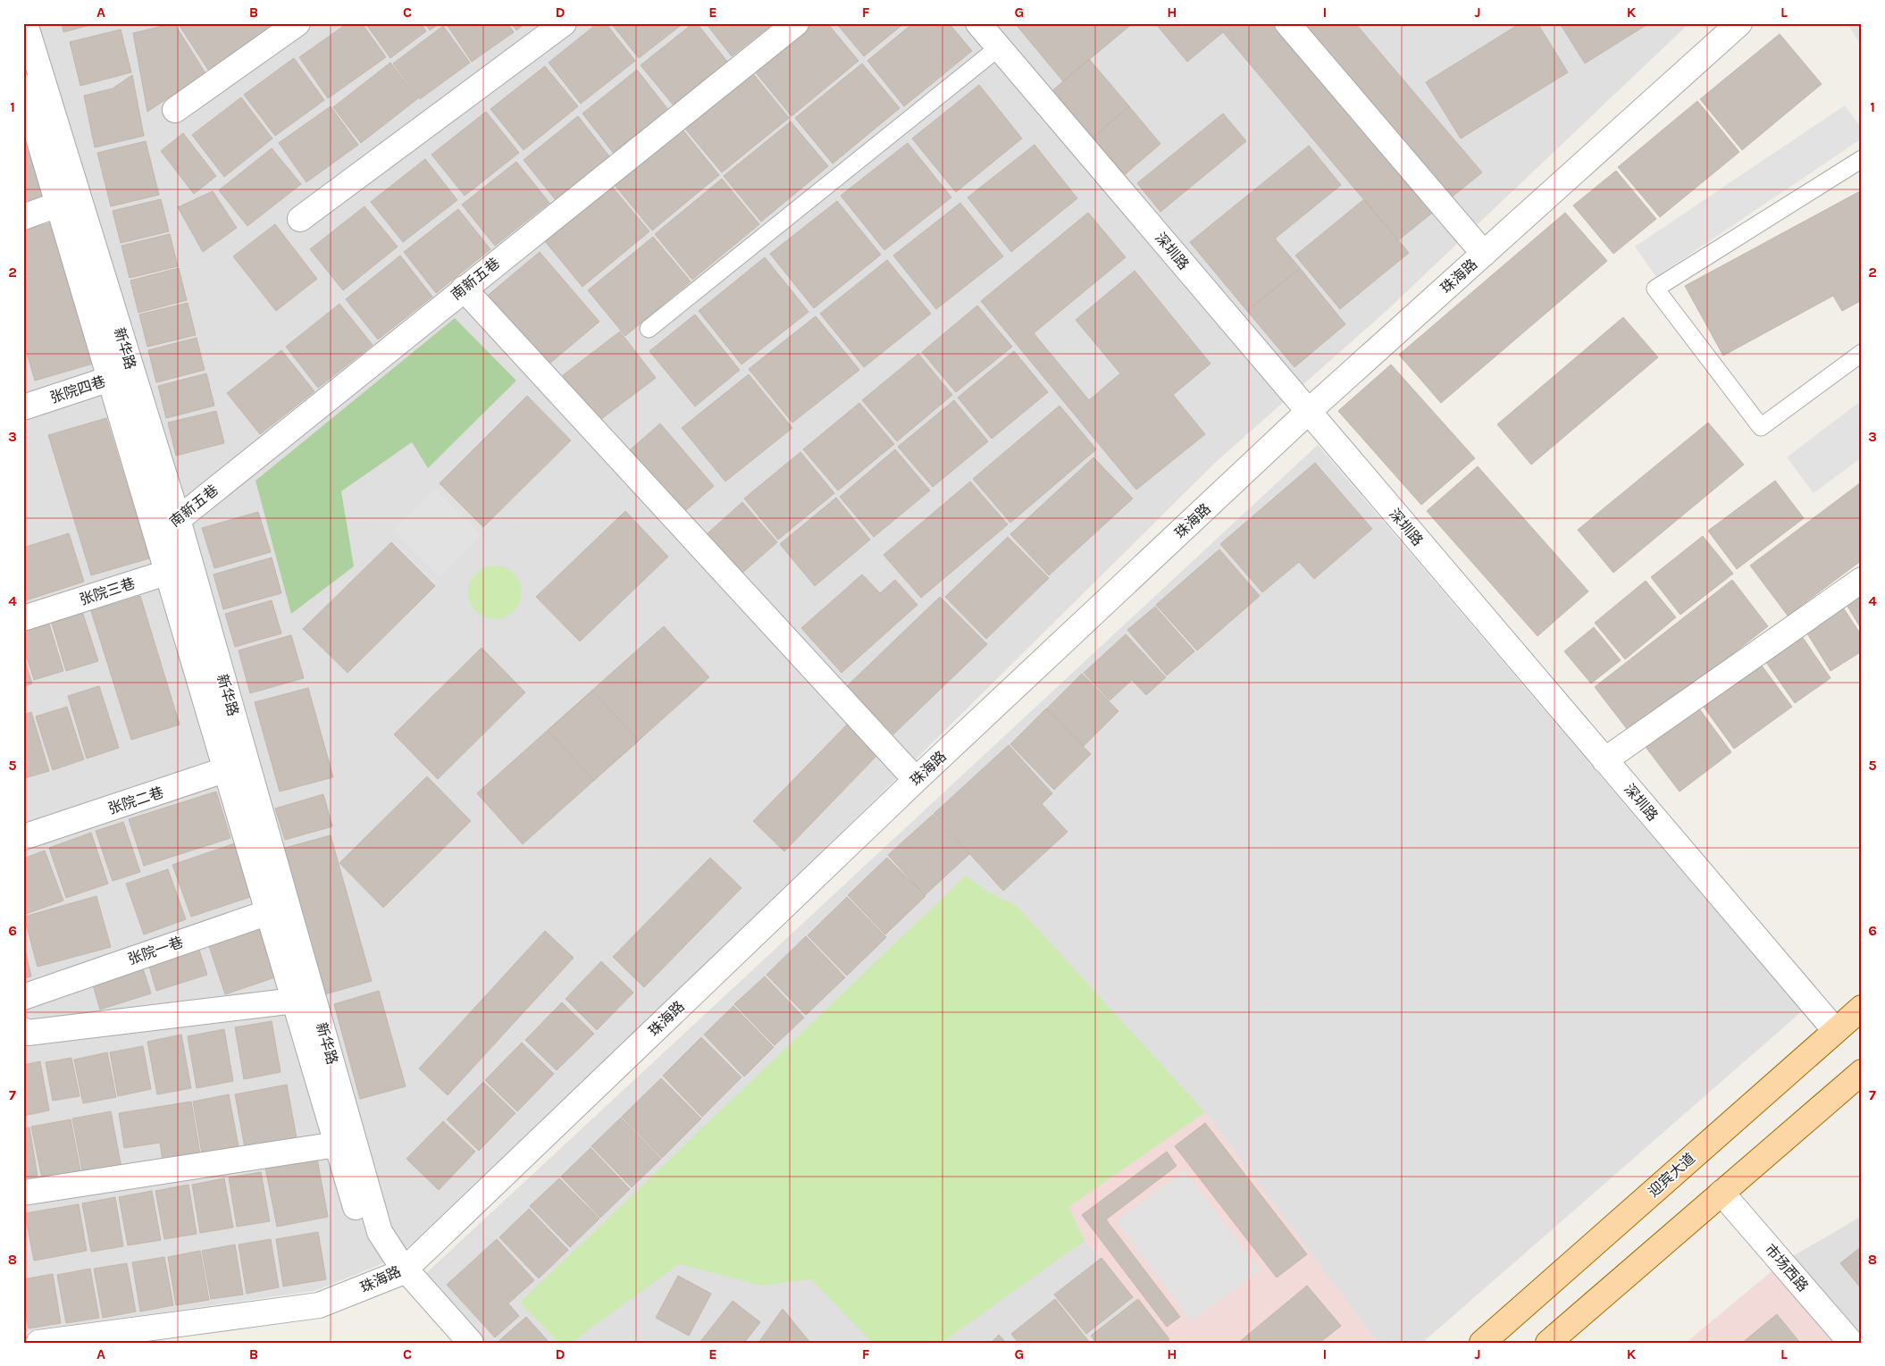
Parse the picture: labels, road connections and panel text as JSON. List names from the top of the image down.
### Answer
{
  "streets": {
    "main road": ["迎宾大道"],
    "street": [
      "深圳路",
      "珠海路",
      "南新五巷",
      "新华路",
      "张院四巷",
      "张院三巷",
      "张院二巷",
      "张院一巷",
      "市场西路"
    ]
  },
  "crossings": [
    ["深圳路", "珠海路"],
    ["深圳路", "迎宾大道"],
    ["珠海路", "新华路"],
    ["南新五巷", "新华路"],
    ["新华路", "张院四巷"],
    ["新华路", "张院三巷"],
    ["新华路", "张院二巷"],
    ["新华路", "张院一巷"]
  ],
  "grid": {
    "columns": [
      "A",
      "B",
      "C",
      "D",
      "E",
      "F",
      "G",
      "H",
      "I",
      "J",
      "K",
      "L"
    ],
    "rows": [
      "1",
      "2",
      "3",
      "4",
      "5",
      "6",
      "7",
      "8"
    ]
  }
}
